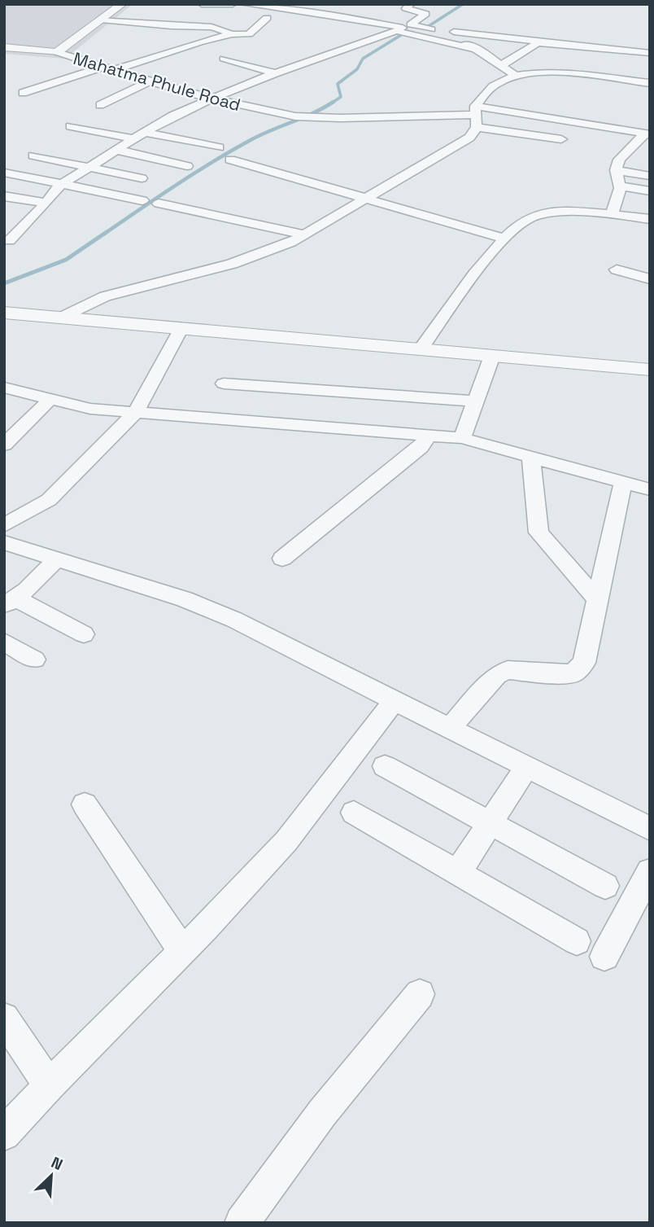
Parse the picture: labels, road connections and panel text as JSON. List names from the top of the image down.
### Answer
{
  "streets": {
    "street": ["Mahatma Phule Road"]
  },
  "north": "top right"
}
